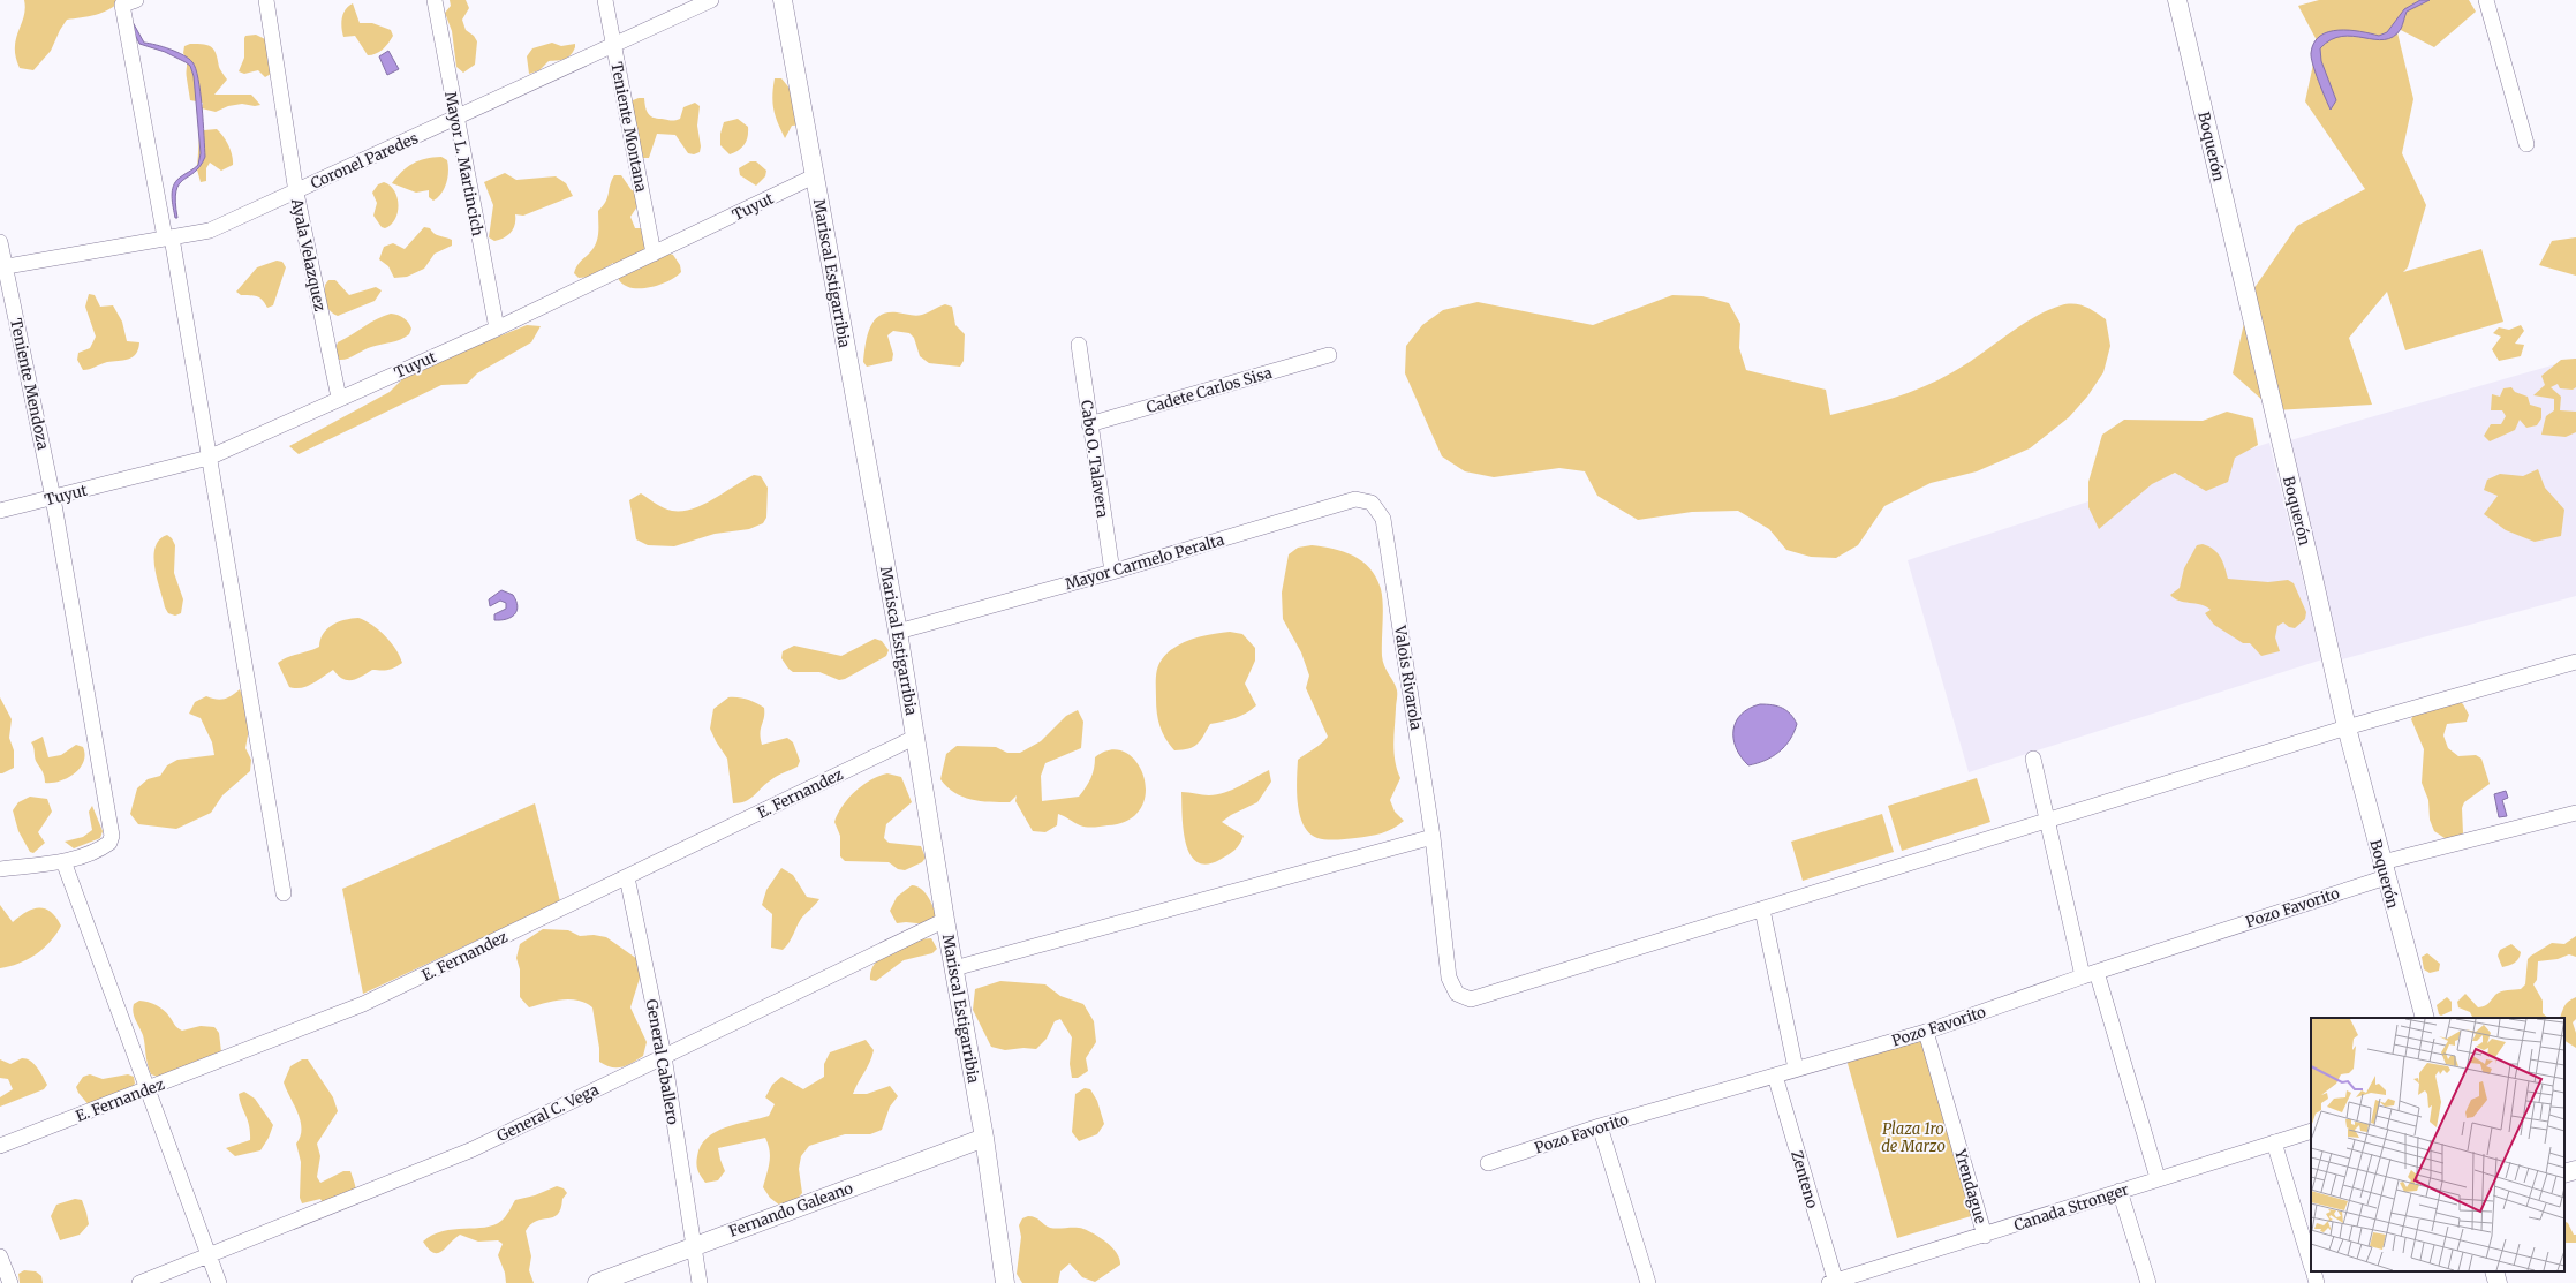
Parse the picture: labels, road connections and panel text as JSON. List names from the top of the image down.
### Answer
{
  "streets": {
    "street": [
      "Teniente Montana",
      "Boquerón",
      "Coronel Paredes",
      "Mayor L. Martincich",
      "Tuyut",
      "Ayala Velazquez",
      "Mariscal Estigarribia",
      "Teniente Mendoza",
      "Cadete Carlos Sisa",
      "Cabo O. Talavera",
      "Mayor Carmelo Peralta",
      "Valois Rivarola",
      "E. Fernandez",
      "Pozo Favorito",
      "General Caballero",
      "General C. Vega",
      "Zenteno",
      "Yrendague",
      "Canada Stronger",
      "Fernando Galeano"
    ]
  },
  "crossings": [
    ["Teniente Montana", "Coronel Paredes"],
    ["Teniente Montana", "Tuyut"],
    ["Boquerón", "Valois Rivarola"],
    ["Boquerón", "Pozo Favorito"],
    ["Coronel Paredes", "Mayor L. Martincich"],
    ["Coronel Paredes", "Ayala Velazquez"],
    ["Coronel Paredes", "Teniente Mendoza"],
    ["Mayor L. Martincich", "Tuyut"],
    ["Tuyut", "Ayala Velazquez"],
    ["Tuyut", "Mariscal Estigarribia"],
    ["Tuyut", "Teniente Mendoza"],
    ["Mariscal Estigarribia", "Mayor Carmelo Peralta"],
    ["Mariscal Estigarribia", "E. Fernandez"],
    ["Mariscal Estigarribia", "General C. Vega"],
    ["Mariscal Estigarribia", "Fernando Galeano"],
    ["Cadete Carlos Sisa", "Cabo O. Talavera"],
    ["Cabo O. Talavera", "Mayor Carmelo Peralta"],
    ["Mayor Carmelo Peralta", "Valois Rivarola"],
    ["E. Fernandez", "General Caballero"],
    ["Pozo Favorito", "Zenteno"],
    ["Pozo Favorito", "Yrendague"],
    ["General Caballero", "General C. Vega"],
    ["General Caballero", "Fernando Galeano"],
    ["Zenteno", "Canada Stronger"],
    ["Yrendague", "Canada Stronger"]
  ],
  "parks": ["Plaza 1ro de Marzo"]
}
